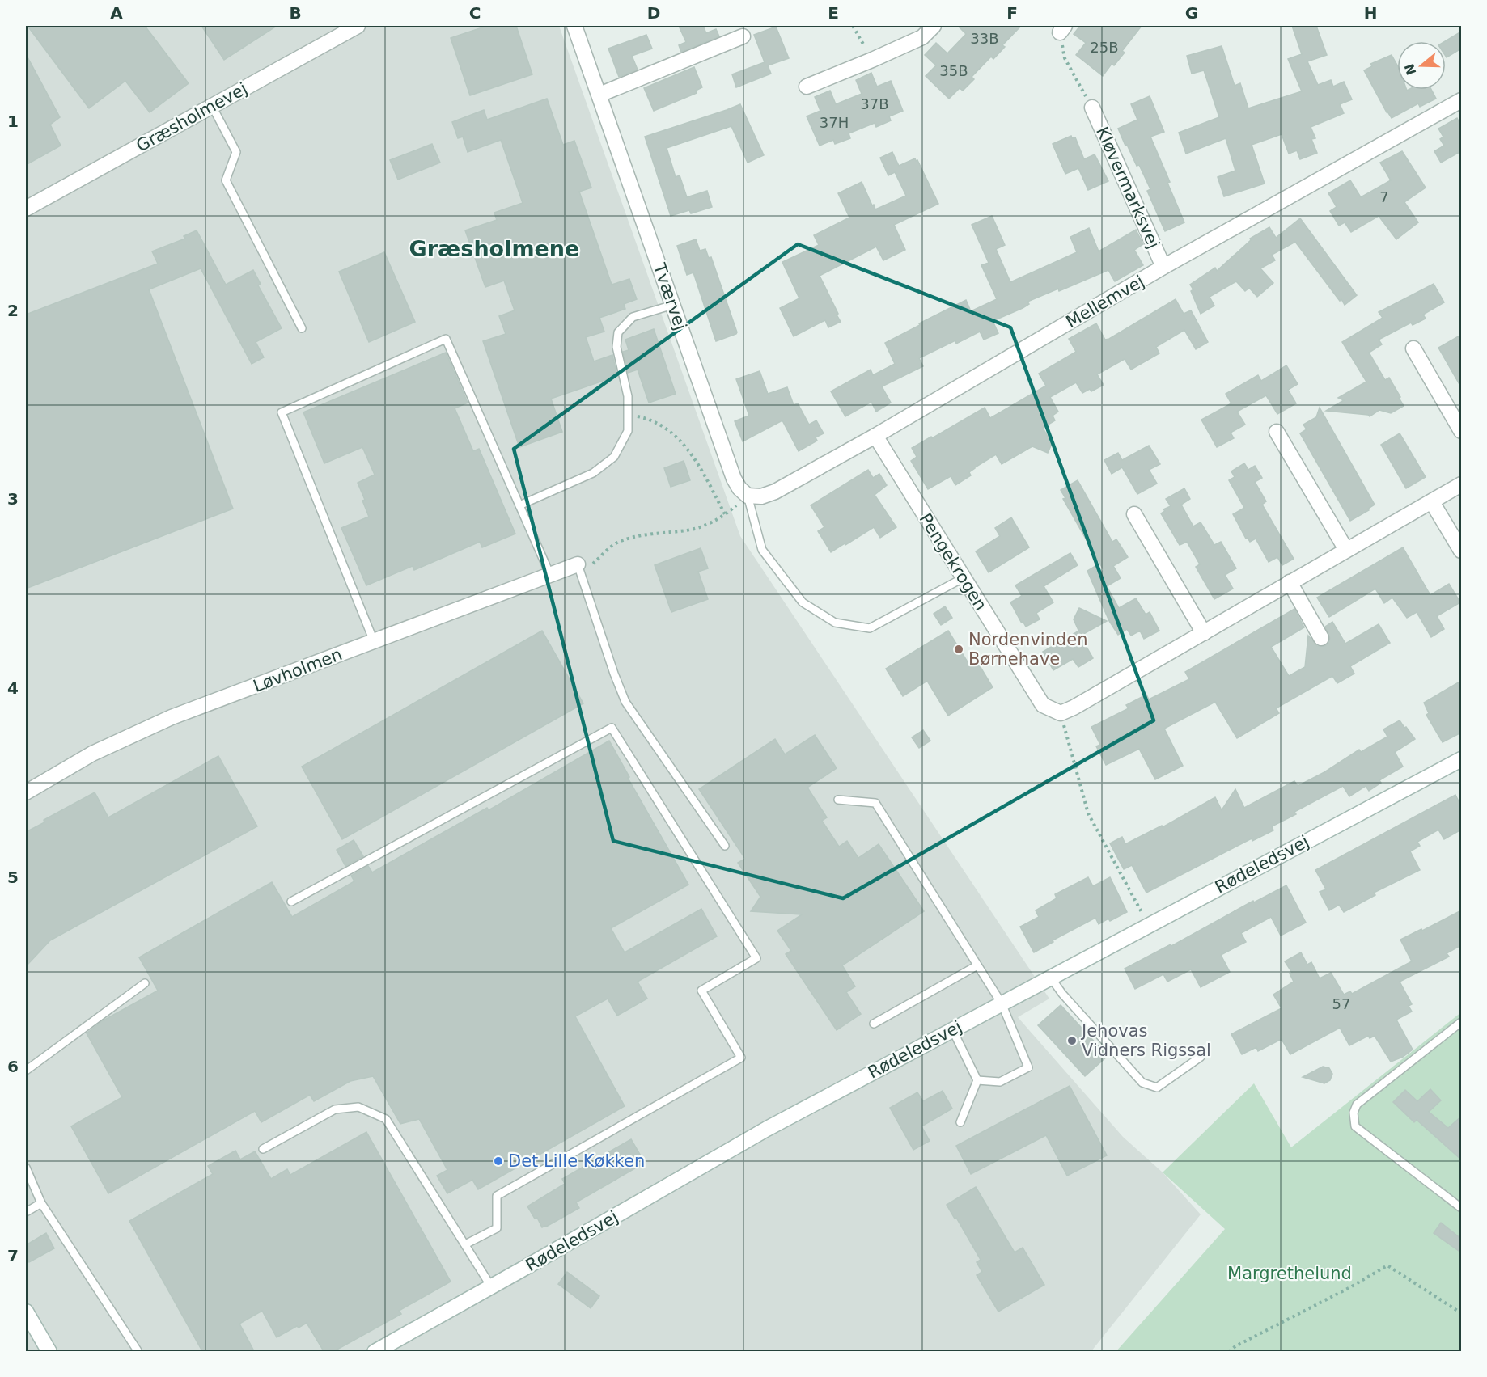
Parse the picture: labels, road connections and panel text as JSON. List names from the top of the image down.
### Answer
{
  "streets": {
    "street": [
      "Græsholmevej",
      "Kløvermarksvej",
      "Tværvej",
      "Mellemvej",
      "Pengekrogen",
      "Løvholmen",
      "Rødeledsvej"
    ]
  },
  "crossings": [
    ["Kløvermarksvej", "Mellemvej"],
    ["Tværvej", "Mellemvej"],
    ["Mellemvej", "Pengekrogen"]
  ],
  "districts": ["Græsholmene"],
  "parks": ["Margrethelund"],
  "places": ["Nordenvinden Børnehave", "Jehovas Vidners Rigssal", "Det Lille Køkken"],
  "house_numbers": [
    "33B",
    "25B",
    "35B",
    "37B",
    "37H",
    "7",
    "57"
  ],
  "north": "left",
  "grid": {
    "columns": [
      "A",
      "B",
      "C",
      "D",
      "E",
      "F",
      "G",
      "H"
    ],
    "rows": [
      "1",
      "2",
      "3",
      "4",
      "5",
      "6",
      "7"
    ]
  }
}
